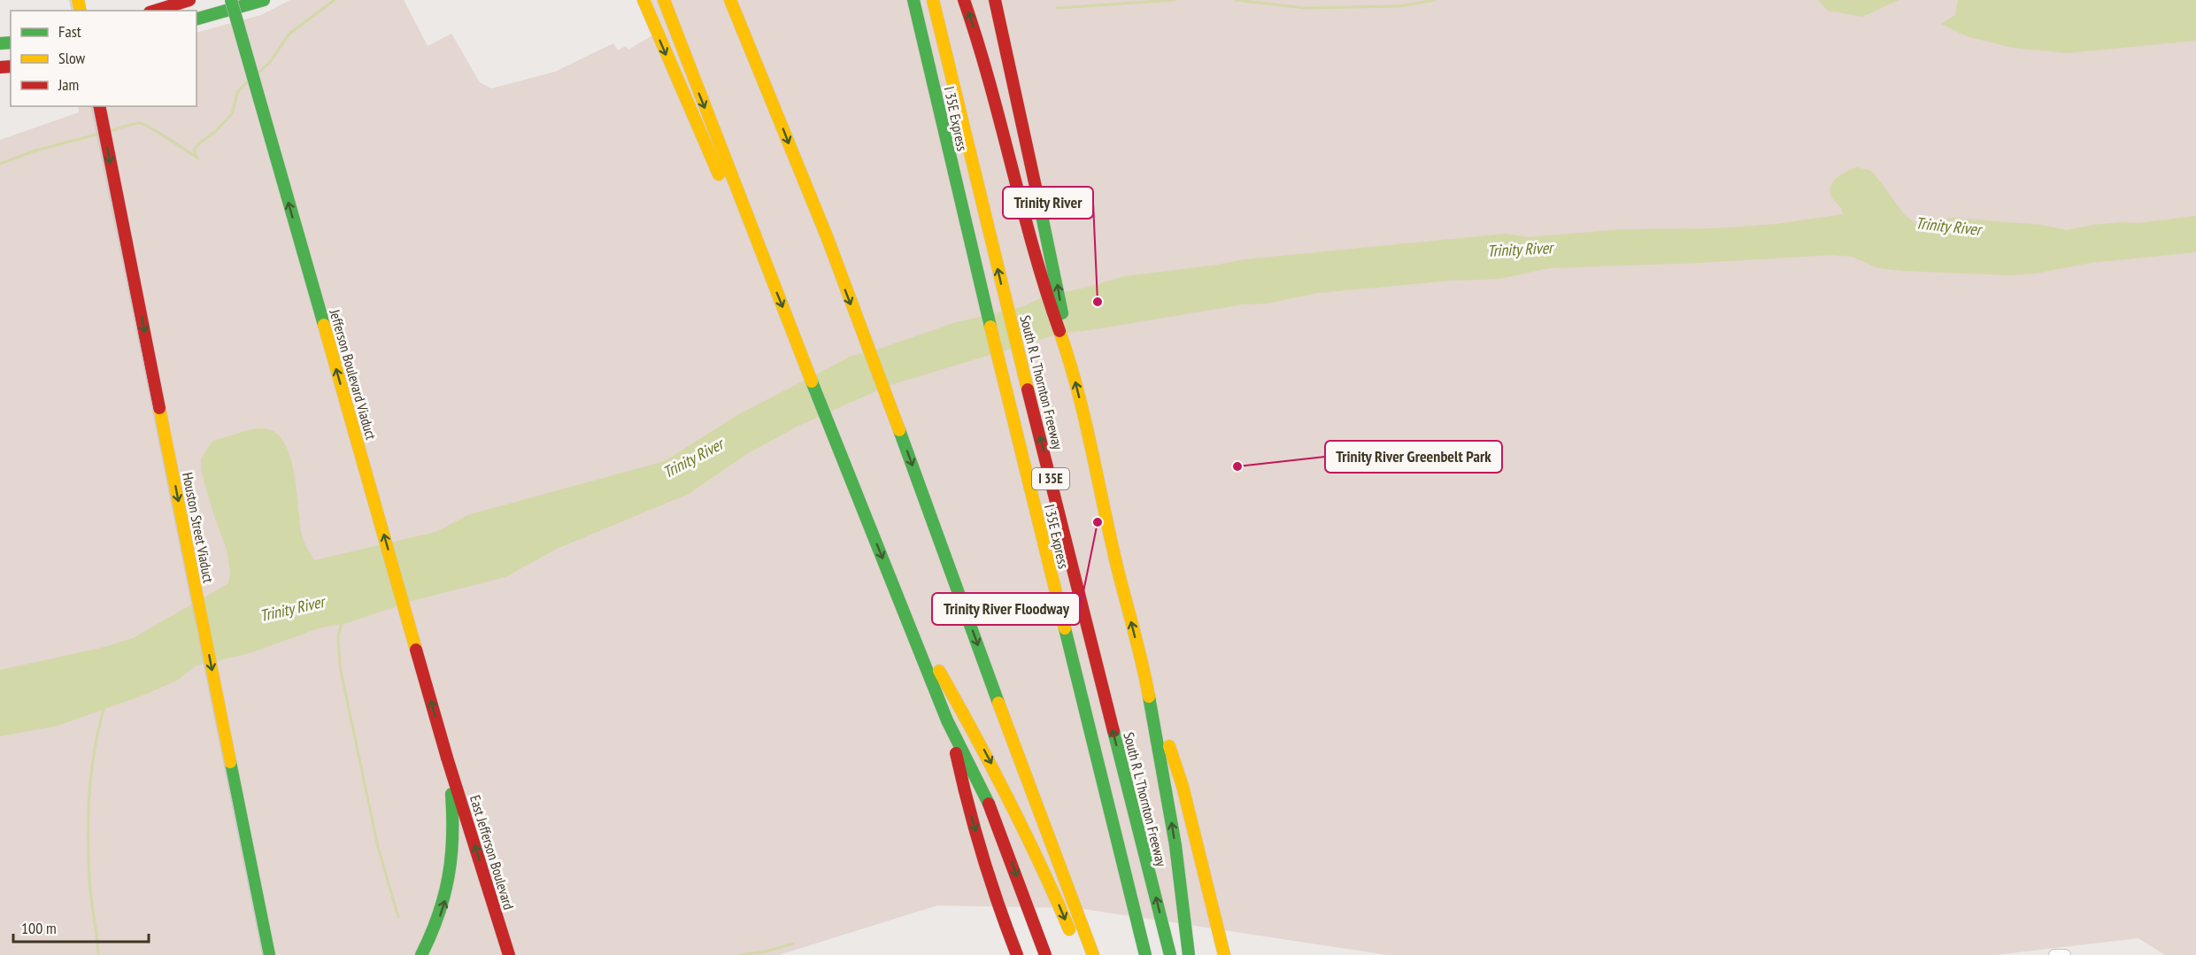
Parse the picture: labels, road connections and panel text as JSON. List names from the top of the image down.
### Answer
{
  "streets": {
    "main road": [
      "I 35E Express",
      "Jefferson Boulevard Viaduct",
      "South R L Thornton Freeway",
      "I 35E",
      "Houston Street Viaduct",
      "East Jefferson Boulevard"
    ]
  },
  "crossings": [
    ["Jefferson Boulevard Viaduct", "East Jefferson Boulevard"]
  ],
  "one_way": ["Jefferson Boulevard Viaduct", "Houston Street Viaduct", "East Jefferson Boulevard"],
  "water": ["Trinity River"],
  "places": ["Trinity River", "Trinity River Greenbelt Park", "Trinity River Floodway"],
  "legend": ["Fast", "Slow", "Jam"],
  "scale_bar": "100 m"
}
